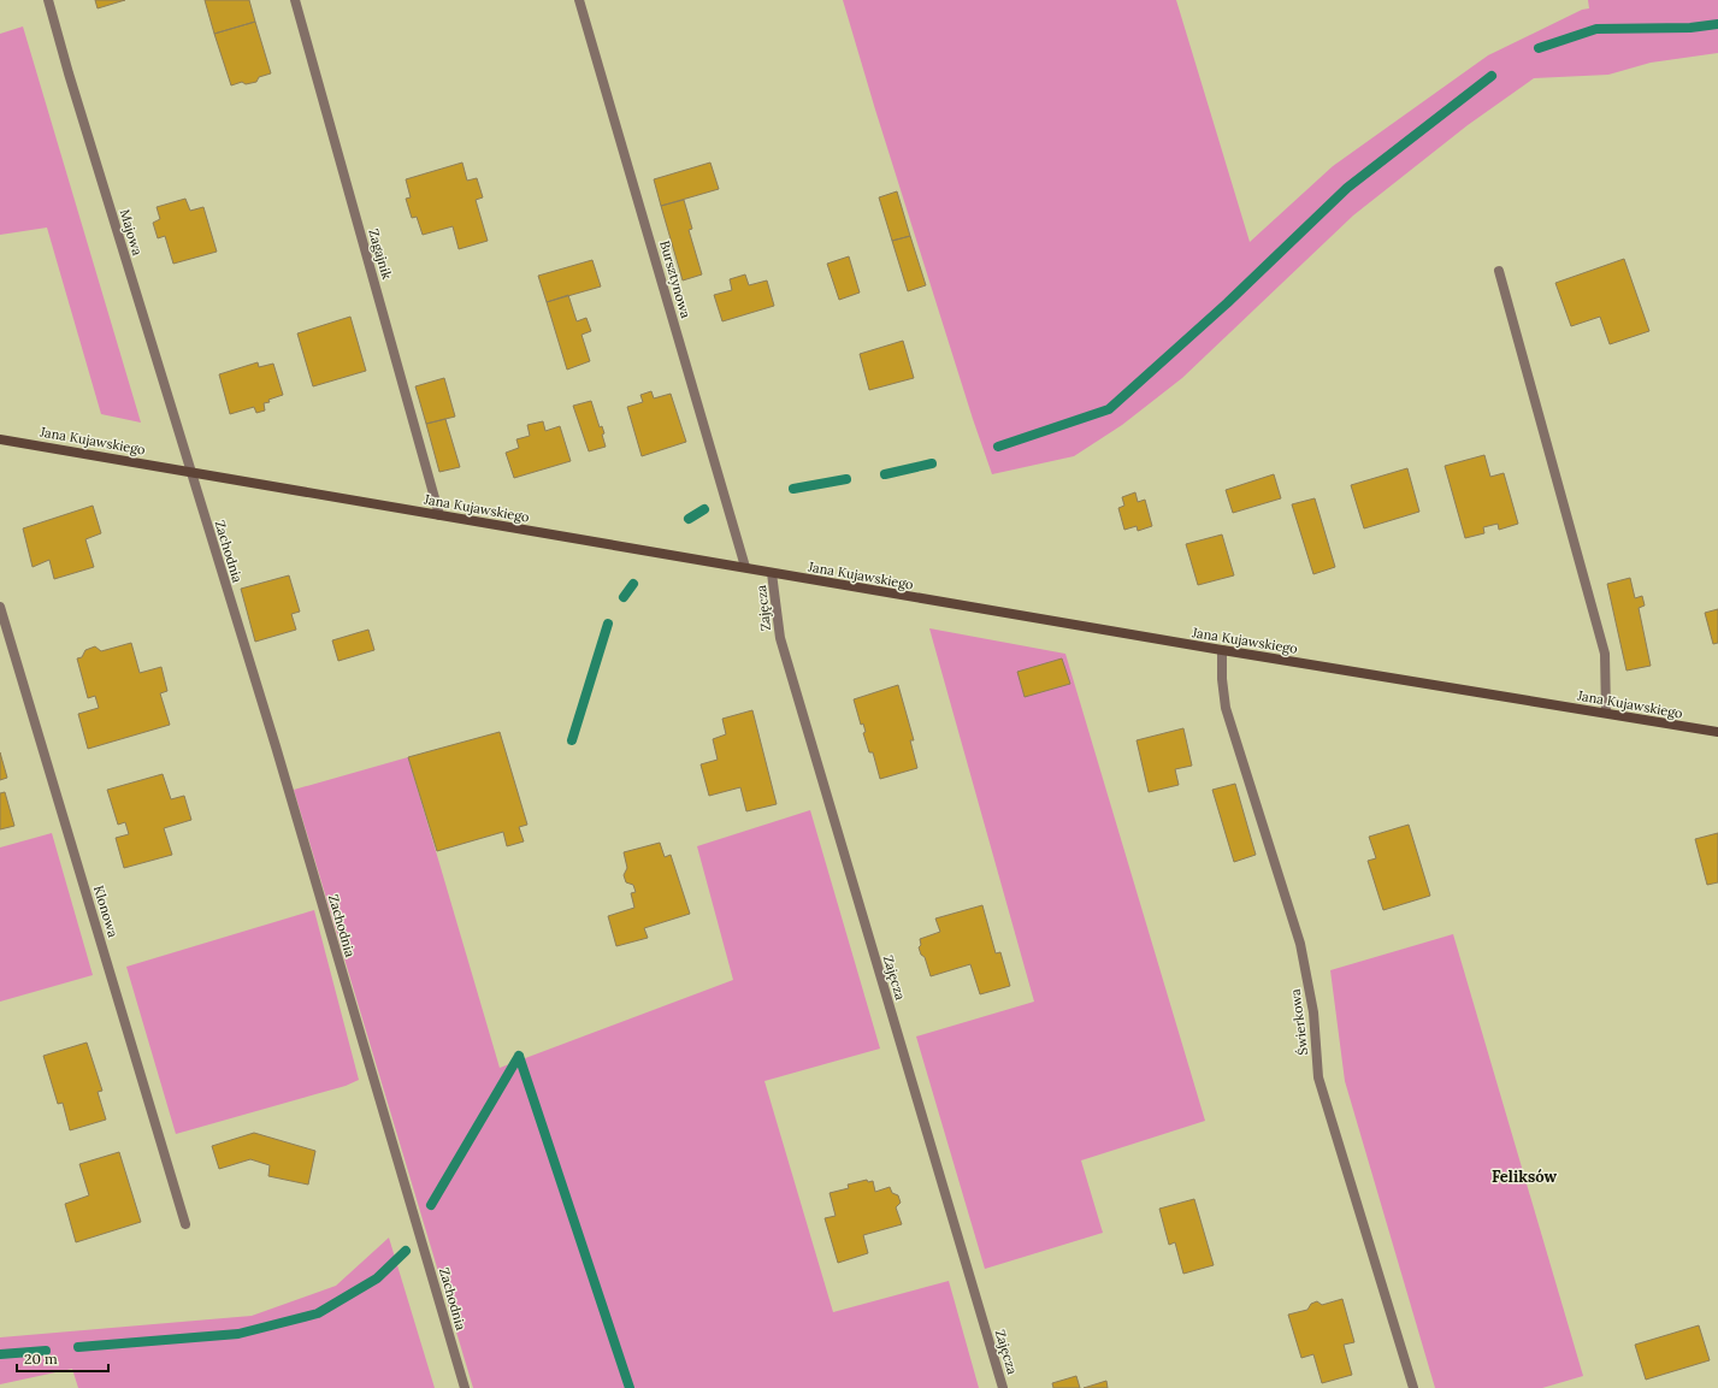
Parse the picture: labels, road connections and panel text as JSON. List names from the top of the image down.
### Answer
{
  "streets": {
    "main road": ["Jana Kujawskiego"],
    "street": [
      "Majowa",
      "Zagajnik",
      "Bursztynowa",
      "Zachodnia",
      "Zajęcza",
      "Klonowa",
      "Świerkowa"
    ]
  },
  "crossings": [
    ["Majowa", "Jana Kujawskiego"],
    ["Majowa", "Zachodnia"],
    ["Zagajnik", "Jana Kujawskiego"],
    ["Bursztynowa", "Jana Kujawskiego"],
    ["Jana Kujawskiego", "Zachodnia"],
    ["Jana Kujawskiego", "Zajęcza"],
    ["Jana Kujawskiego", "Świerkowa"]
  ],
  "districts": ["Feliksów"],
  "scale_bar": "20 m"
}
